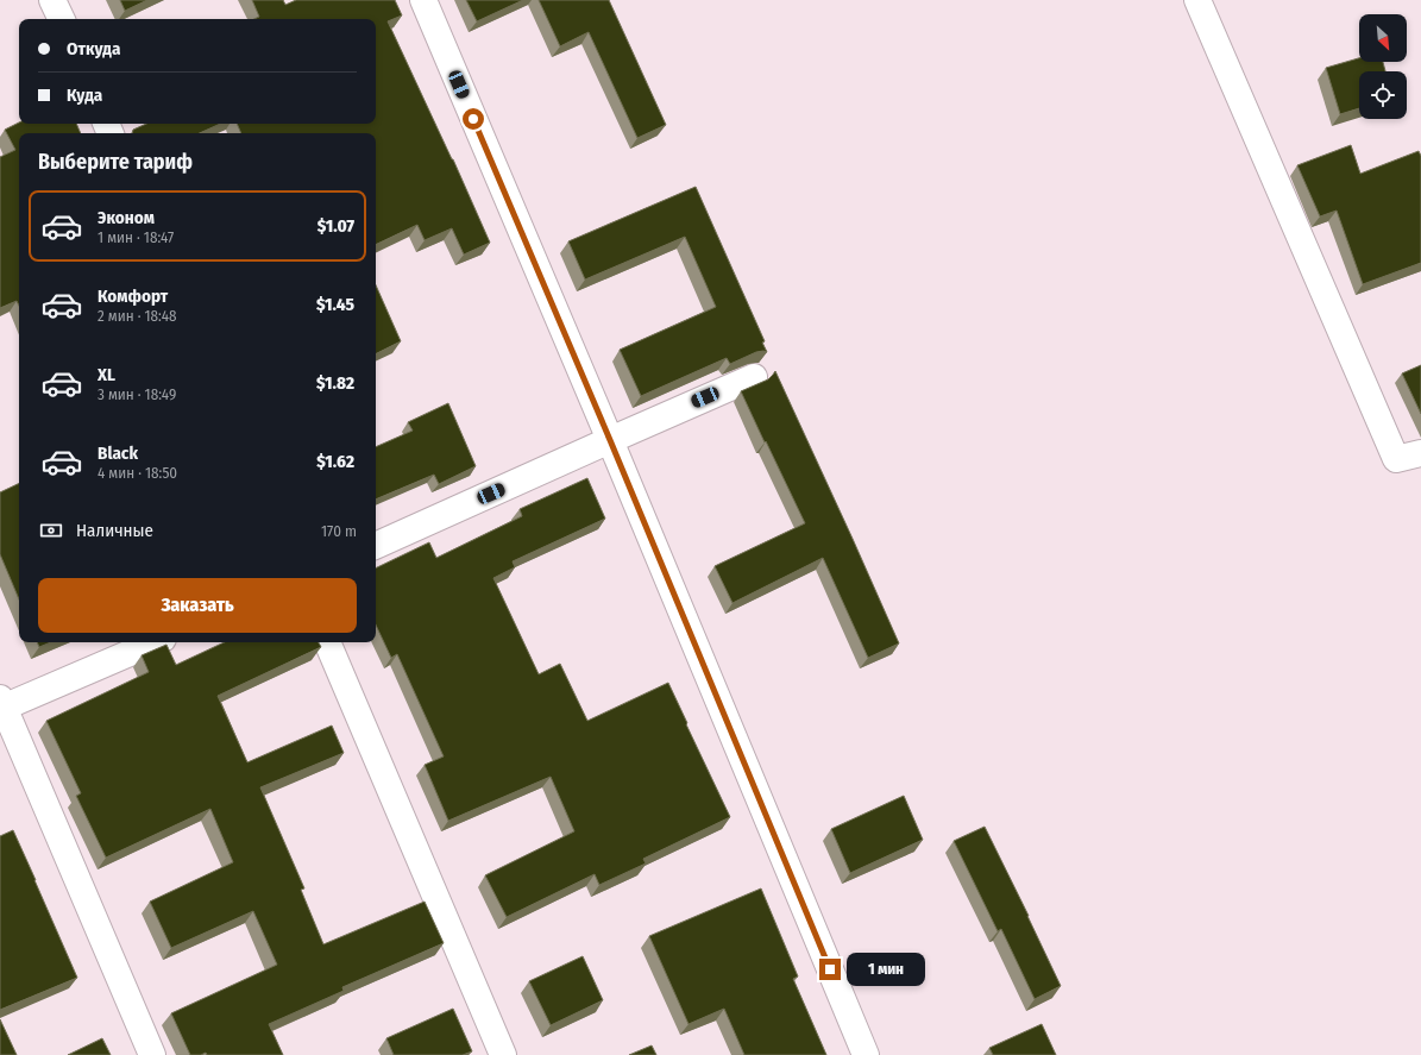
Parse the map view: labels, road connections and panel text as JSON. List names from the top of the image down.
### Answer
{
  "north": "bottom right",
  "page": {
    "banner": ["Откуда", "Куда"],
    "heading": "Выберите тариф",
    "list": [
      {
        "name": "Эконом",
        "note": "1 мин · 18:47",
        "value": "$1.07"
      },
      {
        "name": "Комфорт",
        "note": "2 мин · 18:48",
        "value": "$1.45"
      },
      {
        "name": "XL",
        "note": "3 мин · 18:49",
        "value": "$1.82"
      },
      {
        "name": "Black",
        "note": "4 мин · 18:50",
        "value": "$1.62"
      }
    ],
    "pay": ["Наличные", "170 m"],
    "buttons": "Заказать",
    "bubble": "1 мин"
  }
}
